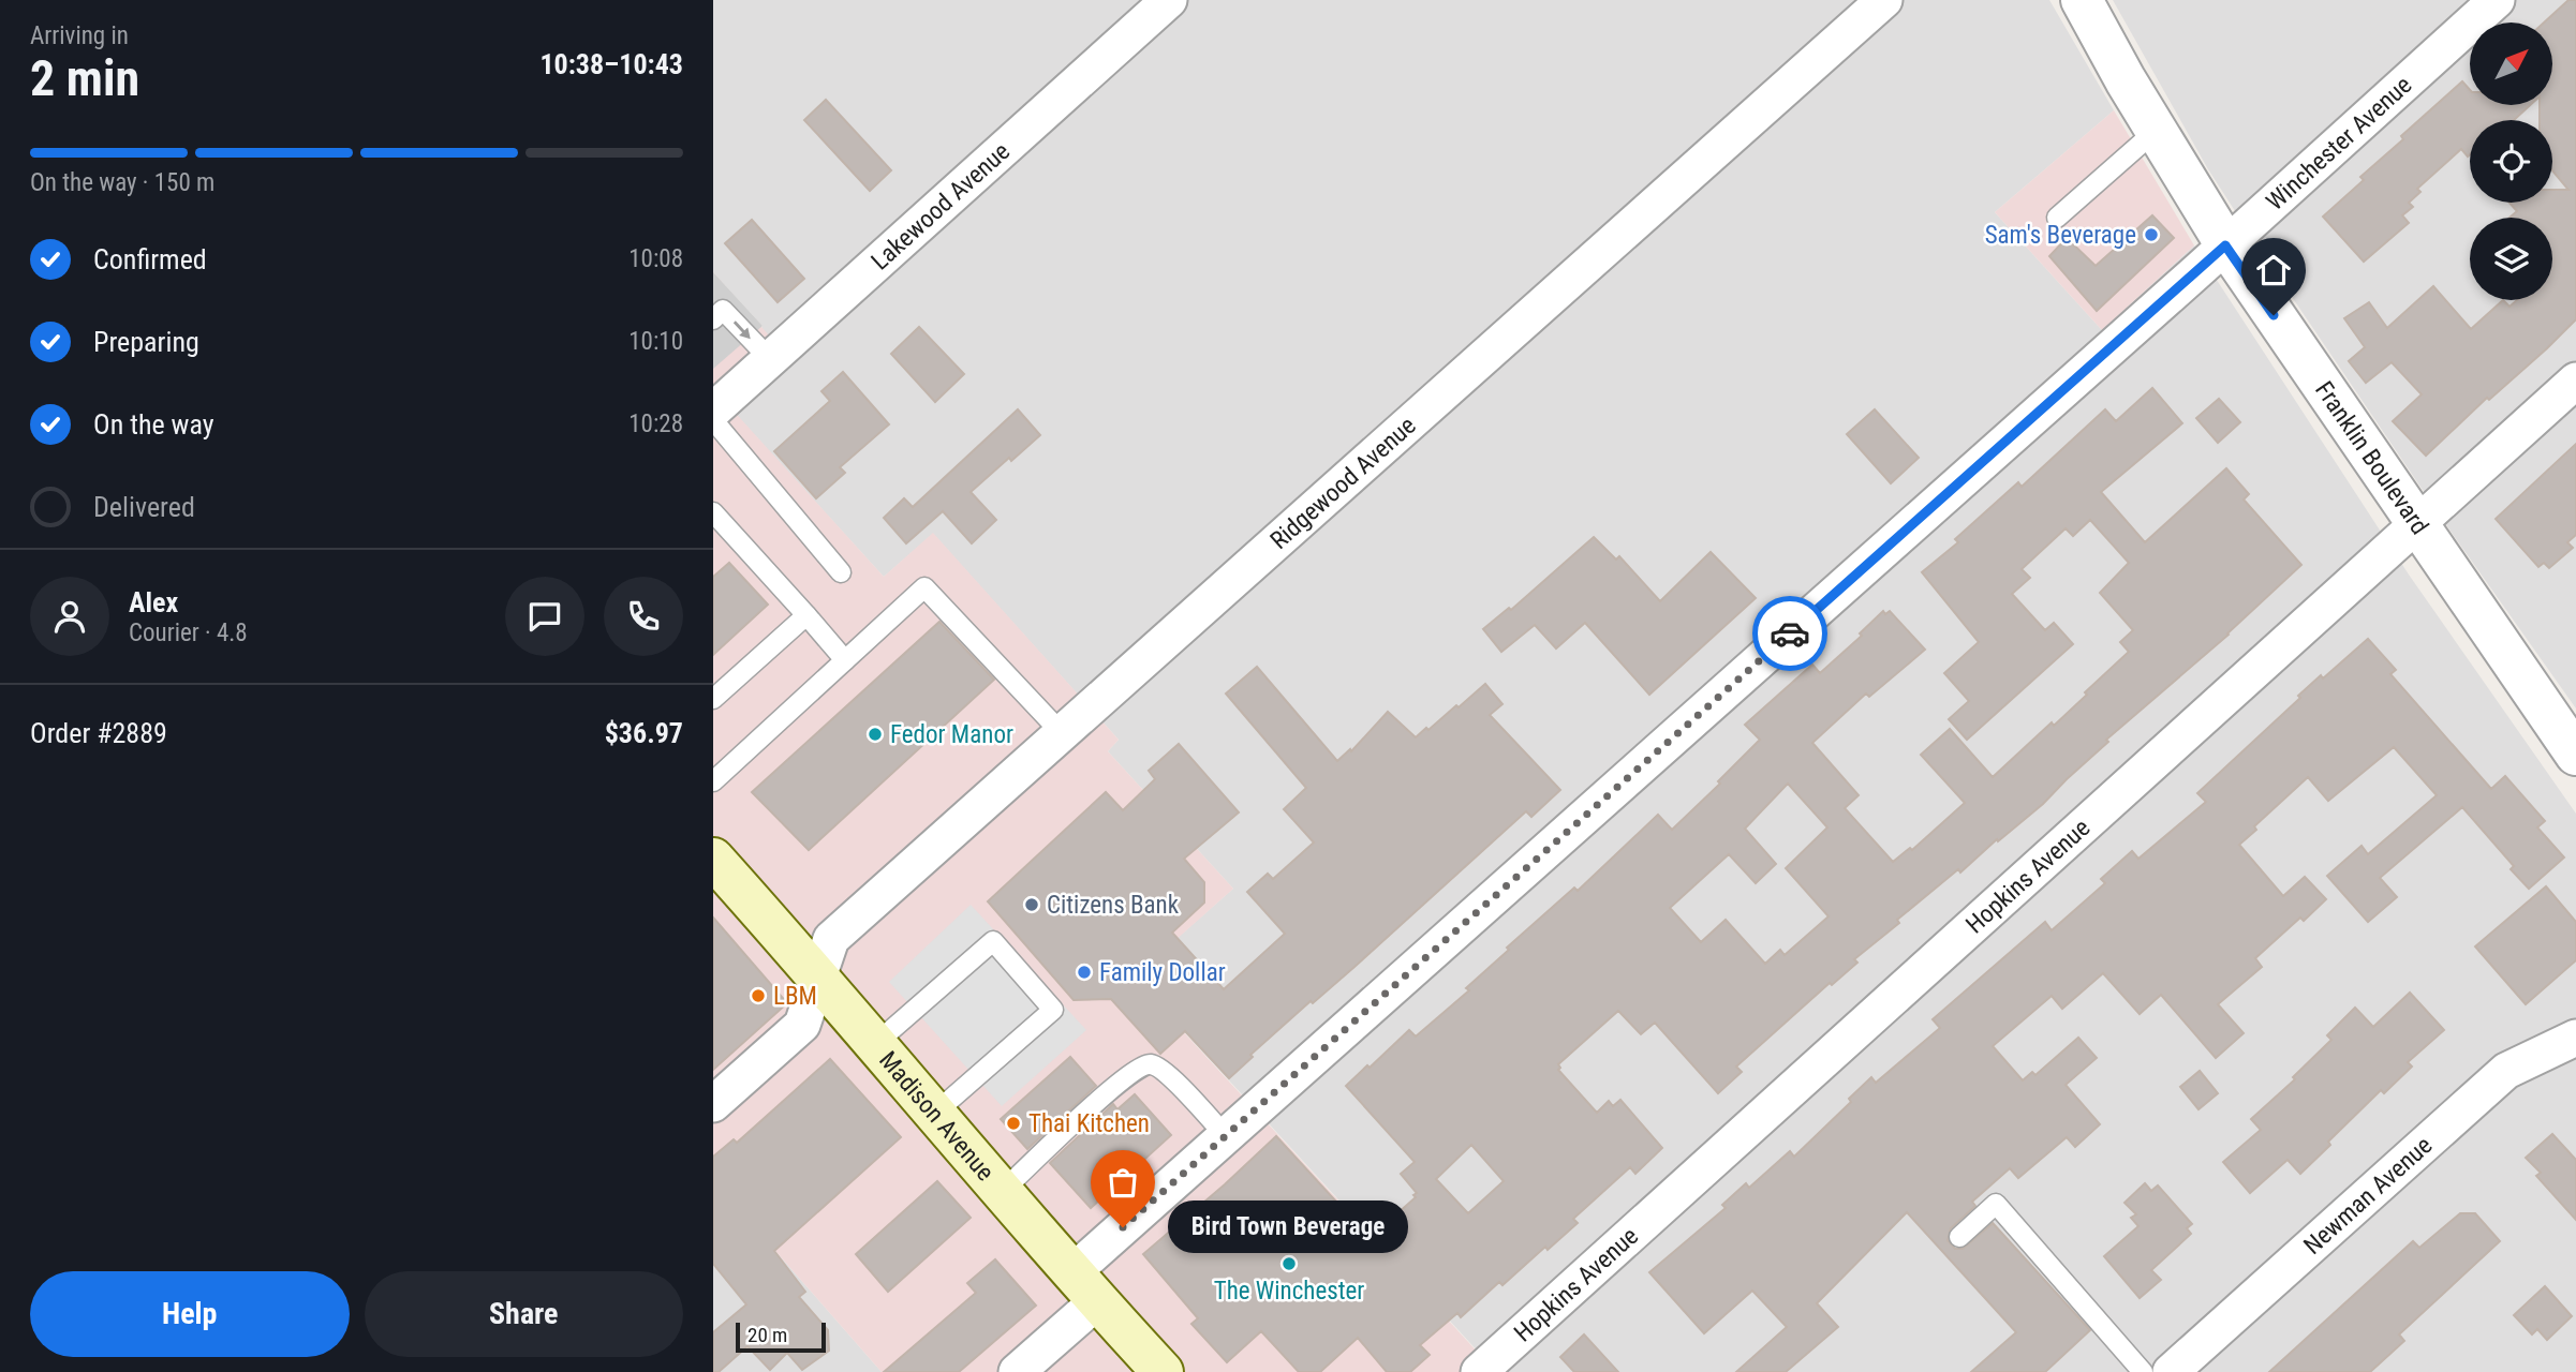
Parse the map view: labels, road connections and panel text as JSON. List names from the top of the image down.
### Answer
{
  "streets": {
    "main road": ["Madison Avenue"],
    "street": [
      "Winchester Avenue",
      "Lakewood Avenue",
      "Franklin Boulevard",
      "Ridgewood Avenue",
      "Hopkins Avenue",
      "Newman Avenue"
    ]
  },
  "crossings": [
    ["Winchester Avenue", "Franklin Boulevard"],
    ["Winchester Avenue", "Madison Avenue"],
    ["Franklin Boulevard", "Hopkins Avenue"],
    ["Ridgewood Avenue", "Madison Avenue"]
  ],
  "places": [
    "Sam's Beverage",
    "Fedor Manor",
    "Citizens Bank",
    "Family Dollar",
    "LBM",
    "Thai Kitchen",
    "Bird Town Beverage",
    "The Winchester"
  ],
  "scale_bar": "20 m",
  "north": "top right",
  "page": {
    "heading": ["2 min", "Arriving in", "10:38–10:43"],
    "panel": [
      "Alex",
      "Courier · 4.8",
      "Order #2889",
      "$36.97"
    ],
    "bar": "On the way · 150 m",
    "list": [
      ["Confirmed", "10:08"],
      ["Preparing", "10:10"],
      ["On the way", "10:28"],
      "Delivered"
    ],
    "bubble": "Bird Town Beverage",
    "buttons": ["Help", "Share"],
    "scale": "20 m"
  }
}
